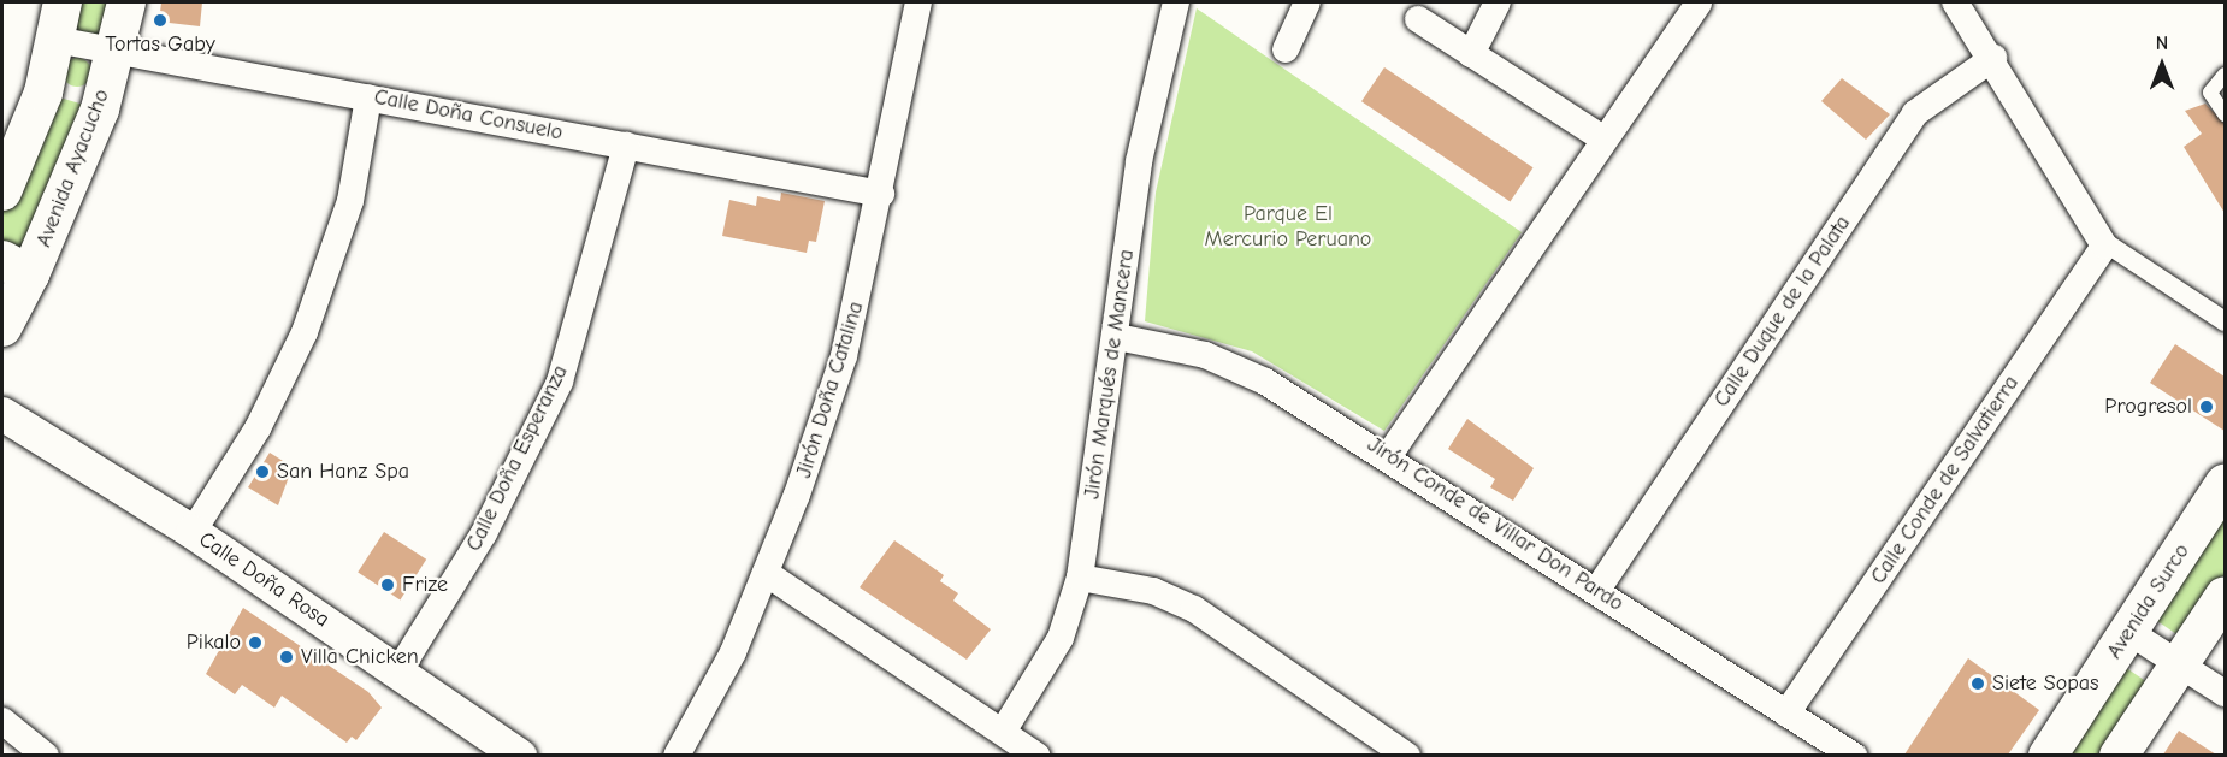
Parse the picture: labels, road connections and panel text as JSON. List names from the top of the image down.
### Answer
{
  "streets": {
    "main road": ["Avenida Ayacucho", "Avenida Surco"],
    "street": [
      "Calle Doña Consuelo",
      "Calle Duque de la Palata",
      "Jirón Marqués de Mancera",
      "Jirón Doña Catalina",
      "Calle Doña Esperanza",
      "Calle Conde de Salvatierra",
      "Jirón Conde de Villar Don Pardo",
      "Calle Doña Rosa"
    ]
  },
  "crossings": [
    ["Calle Doña Consuelo", "Avenida Ayacucho"],
    ["Calle Doña Consuelo", "Jirón Doña Catalina"],
    ["Calle Doña Consuelo", "Calle Doña Esperanza"],
    ["Calle Duque de la Palata", "Jirón Conde de Villar Don Pardo"],
    ["Jirón Marqués de Mancera", "Jirón Conde de Villar Don Pardo"],
    ["Calle Doña Esperanza", "Calle Doña Rosa"],
    ["Calle Conde de Salvatierra", "Jirón Conde de Villar Don Pardo"]
  ],
  "parks": ["Parque El Mercurio Peruano"],
  "places": [
    "Tortas Gaby",
    "Progresol",
    "San Hanz Spa",
    "Frize",
    "Pikalo",
    "Villa Chicken",
    "Siete Sopas"
  ],
  "north": "top"
}
